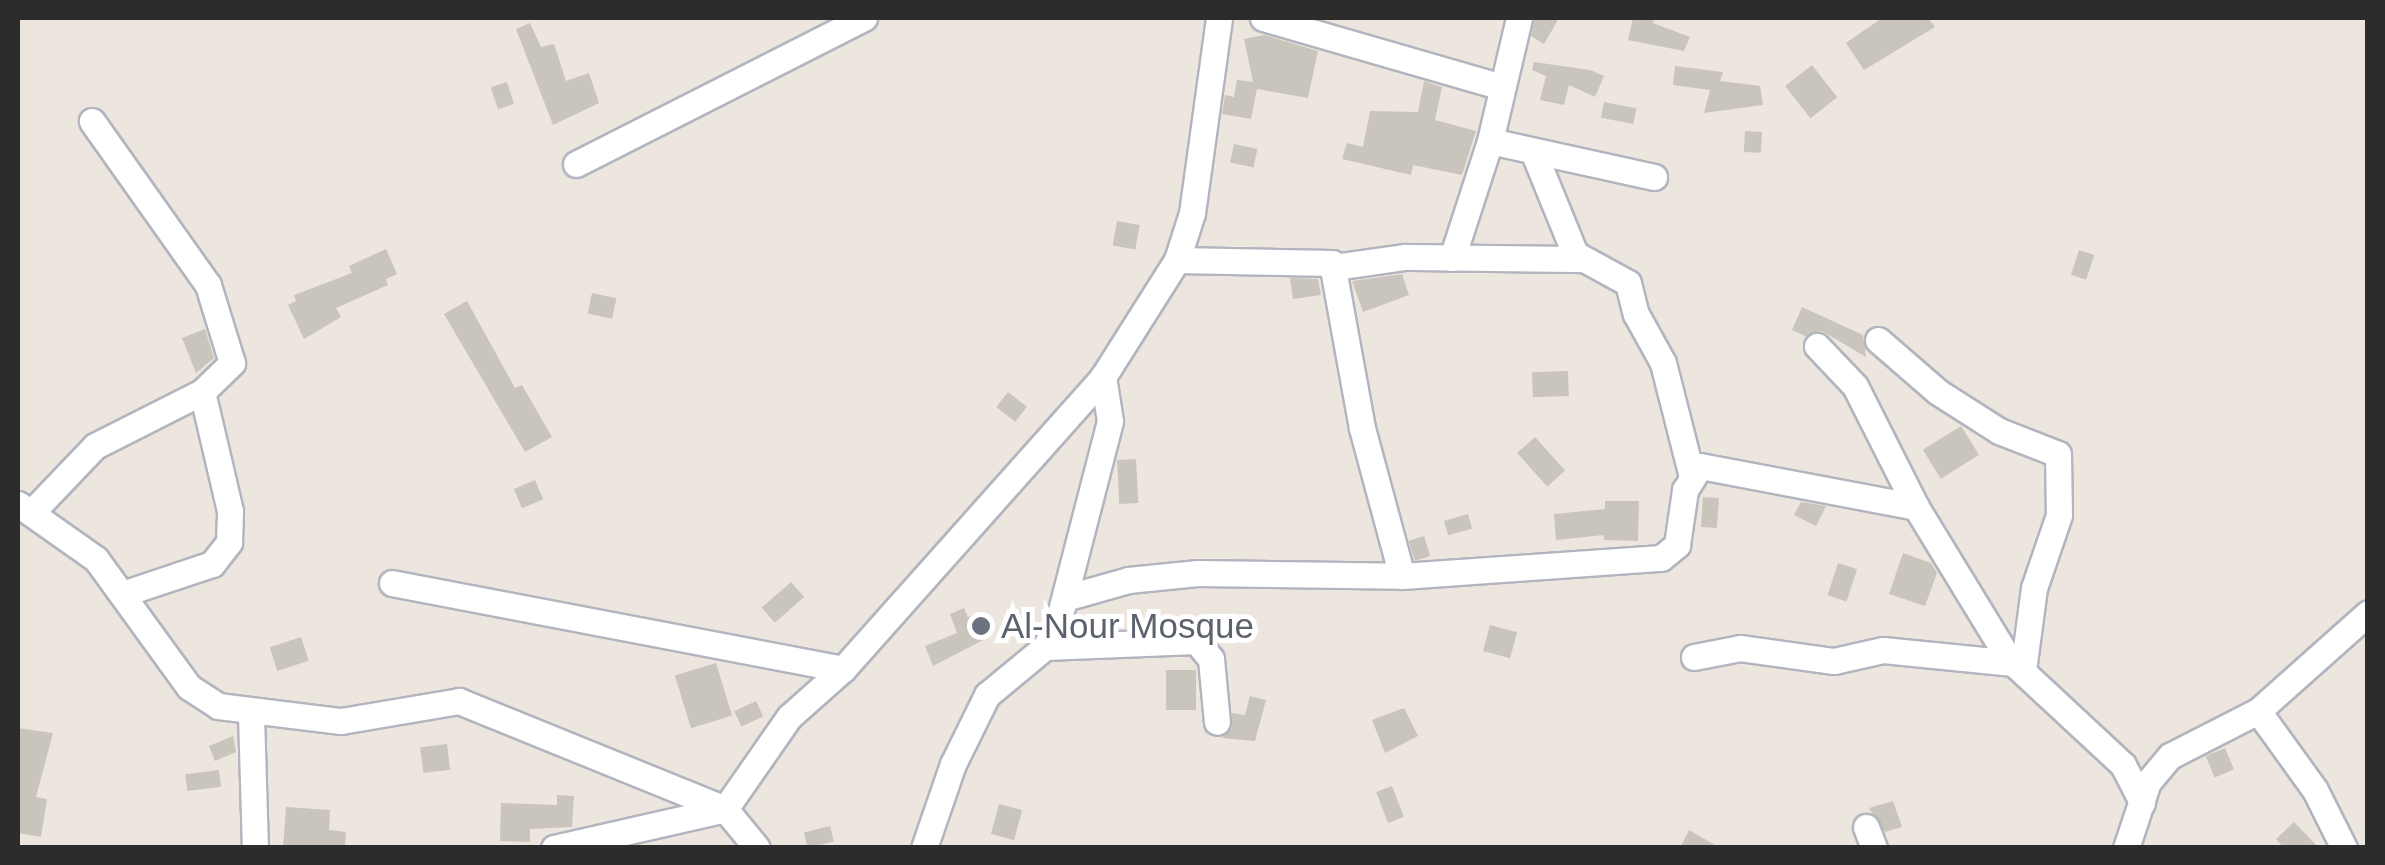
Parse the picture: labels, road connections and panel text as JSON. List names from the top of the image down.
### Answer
{
  "places": ["Al-Nour Mosque"]
}
